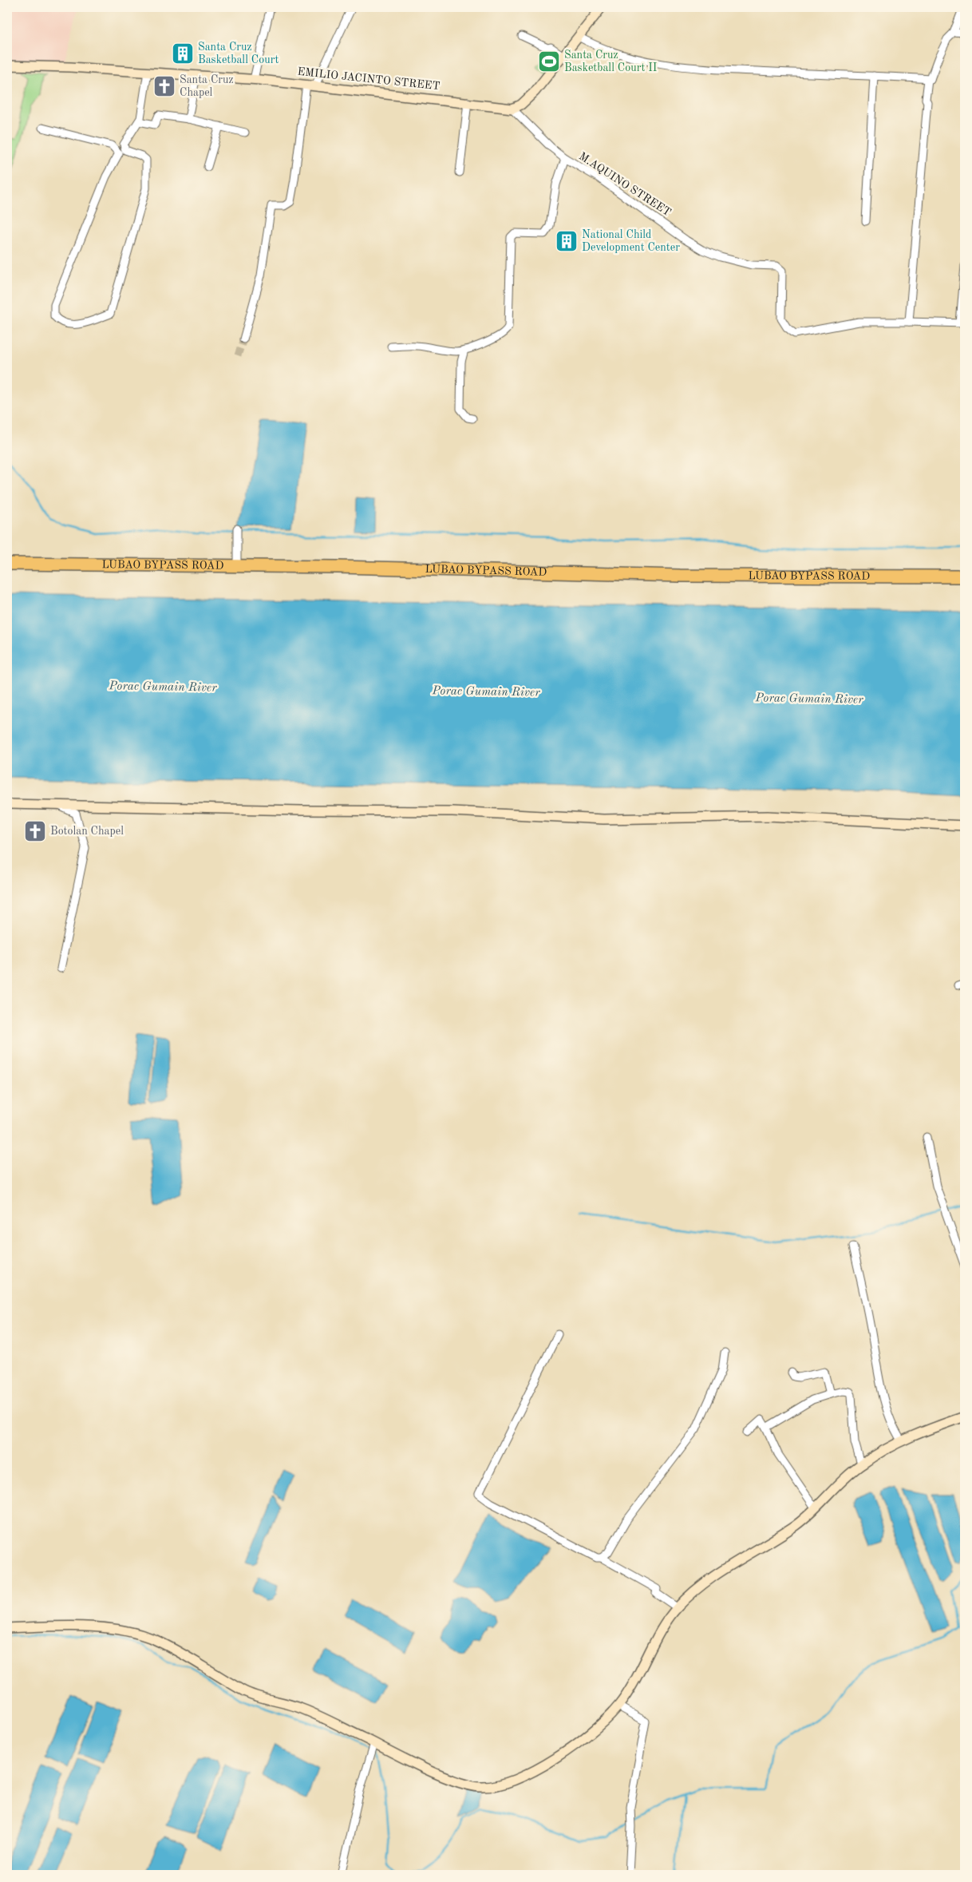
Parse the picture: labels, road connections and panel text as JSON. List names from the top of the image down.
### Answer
{
  "streets": {
    "highway": ["LUBAO BYPASS ROAD"],
    "street": ["EMILIO JACINTO STREET", "M.AQUINO STREET"]
  },
  "crossings": [
    ["EMILIO JACINTO STREET", "M.AQUINO STREET"]
  ],
  "water": ["Porac Gumain River"],
  "places": {
    "building": ["Santa Cruz Basketball Court", "National Child Development Center"],
    "sports": ["Santa Cruz Basketball Court II"],
    "church": ["Santa Cruz Chapel", "Botolan Chapel"]
  }
}
